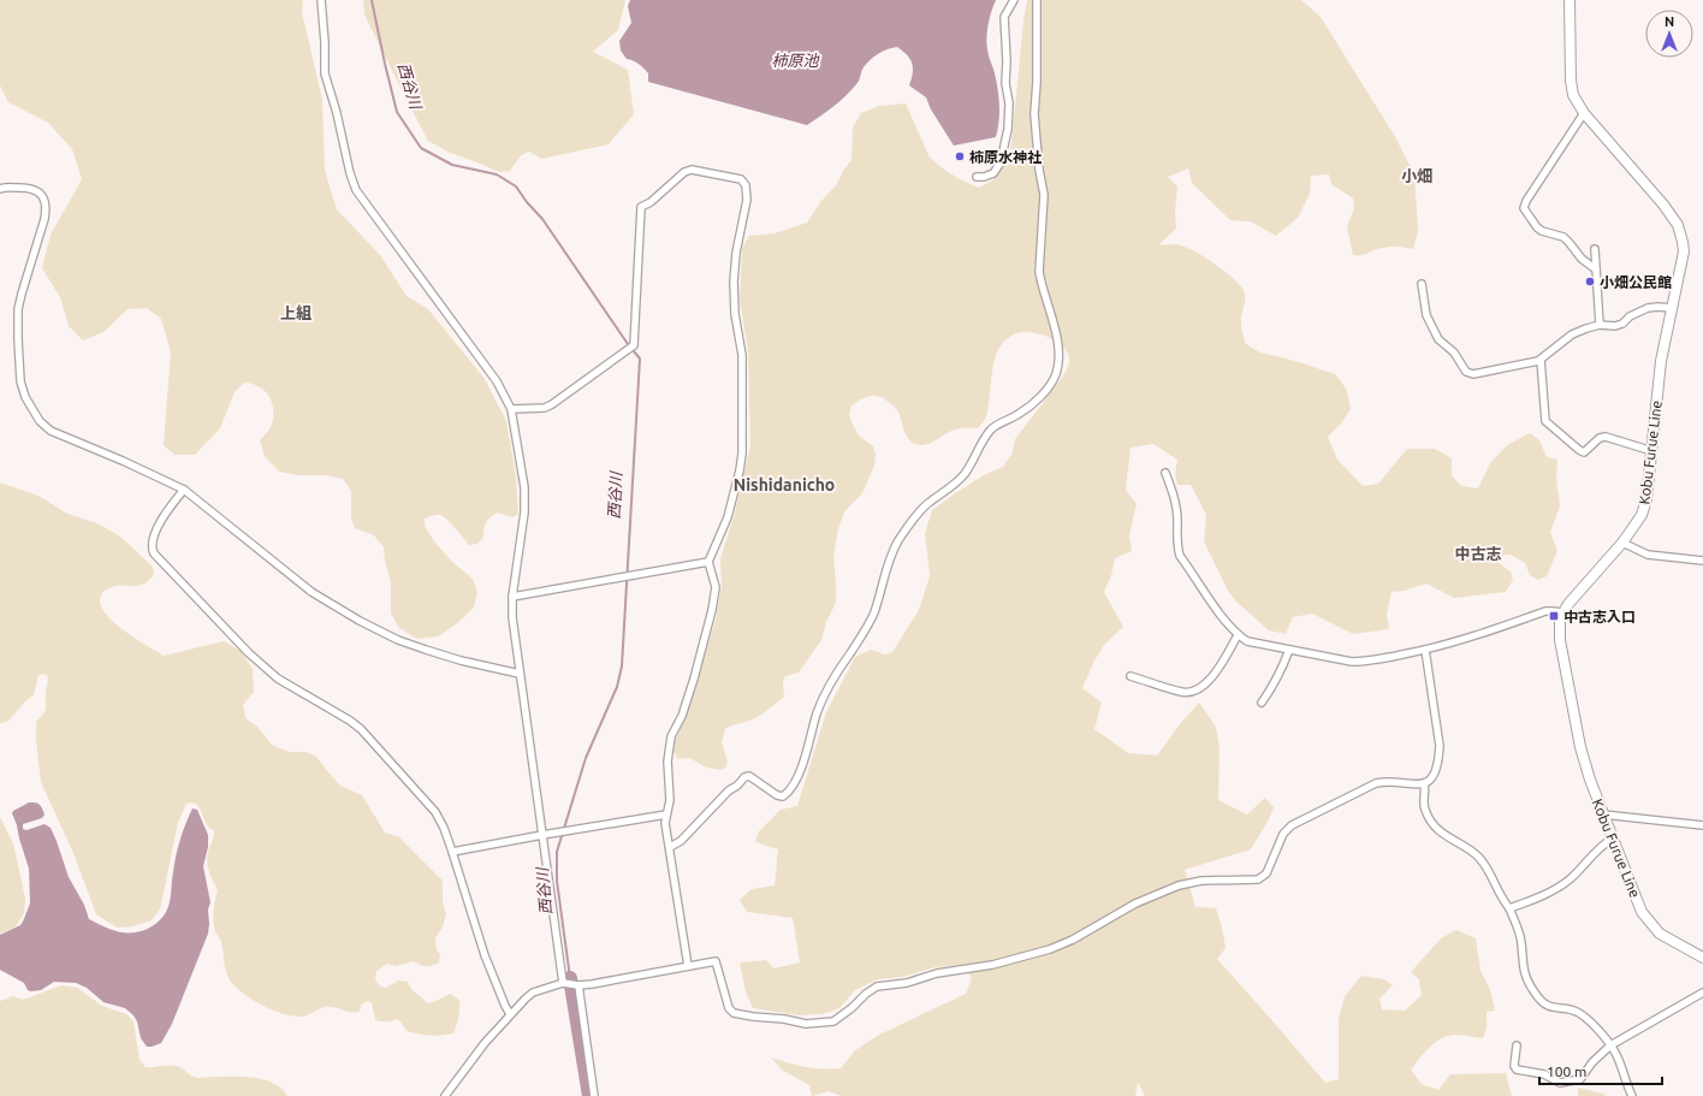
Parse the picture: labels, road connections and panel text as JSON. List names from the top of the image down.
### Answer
{
  "streets": {
    "main road": ["Kobu Furue Line"]
  },
  "districts": [
    "小畑",
    "上組",
    "Nishidanicho",
    "中古志"
  ],
  "water": ["柿原池", "西谷川"],
  "places": {
    "other": ["柿原水神社", "小畑公民館"],
    "transit": ["中古志入口"]
  },
  "scale_bar": "100 m",
  "north": "top"
}
